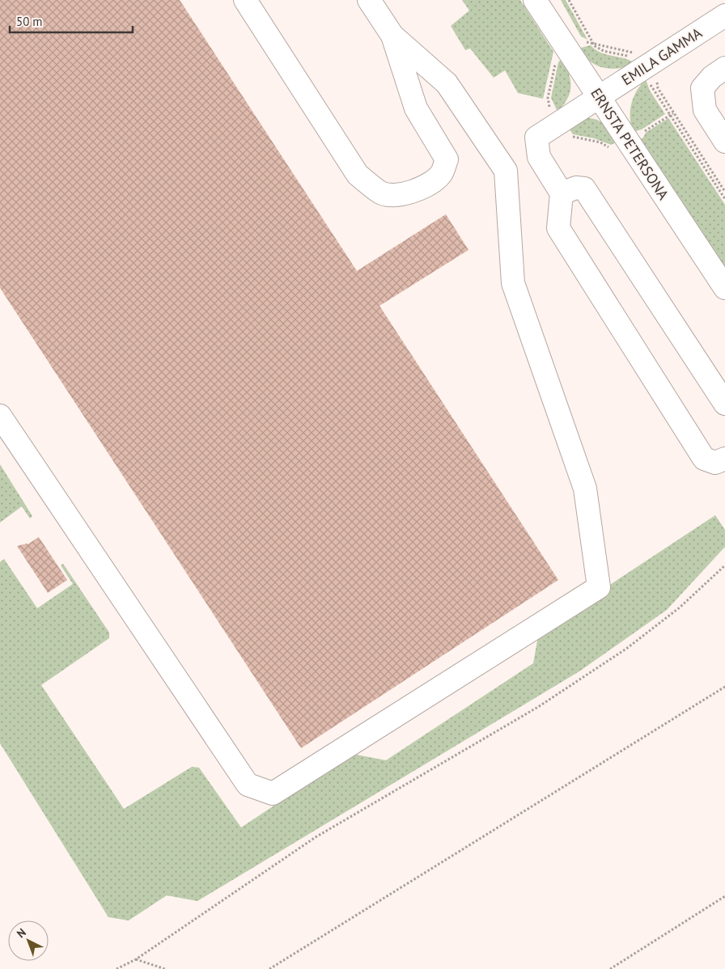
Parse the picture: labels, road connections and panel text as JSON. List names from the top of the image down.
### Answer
{
  "streets": {
    "street": ["EMILA GAMMA", "ERNSTA PETERSONA"]
  },
  "crossings": [
    ["EMILA GAMMA", "ERNSTA PETERSONA"]
  ],
  "scale_bar": "50 m",
  "north": "top left"
}
